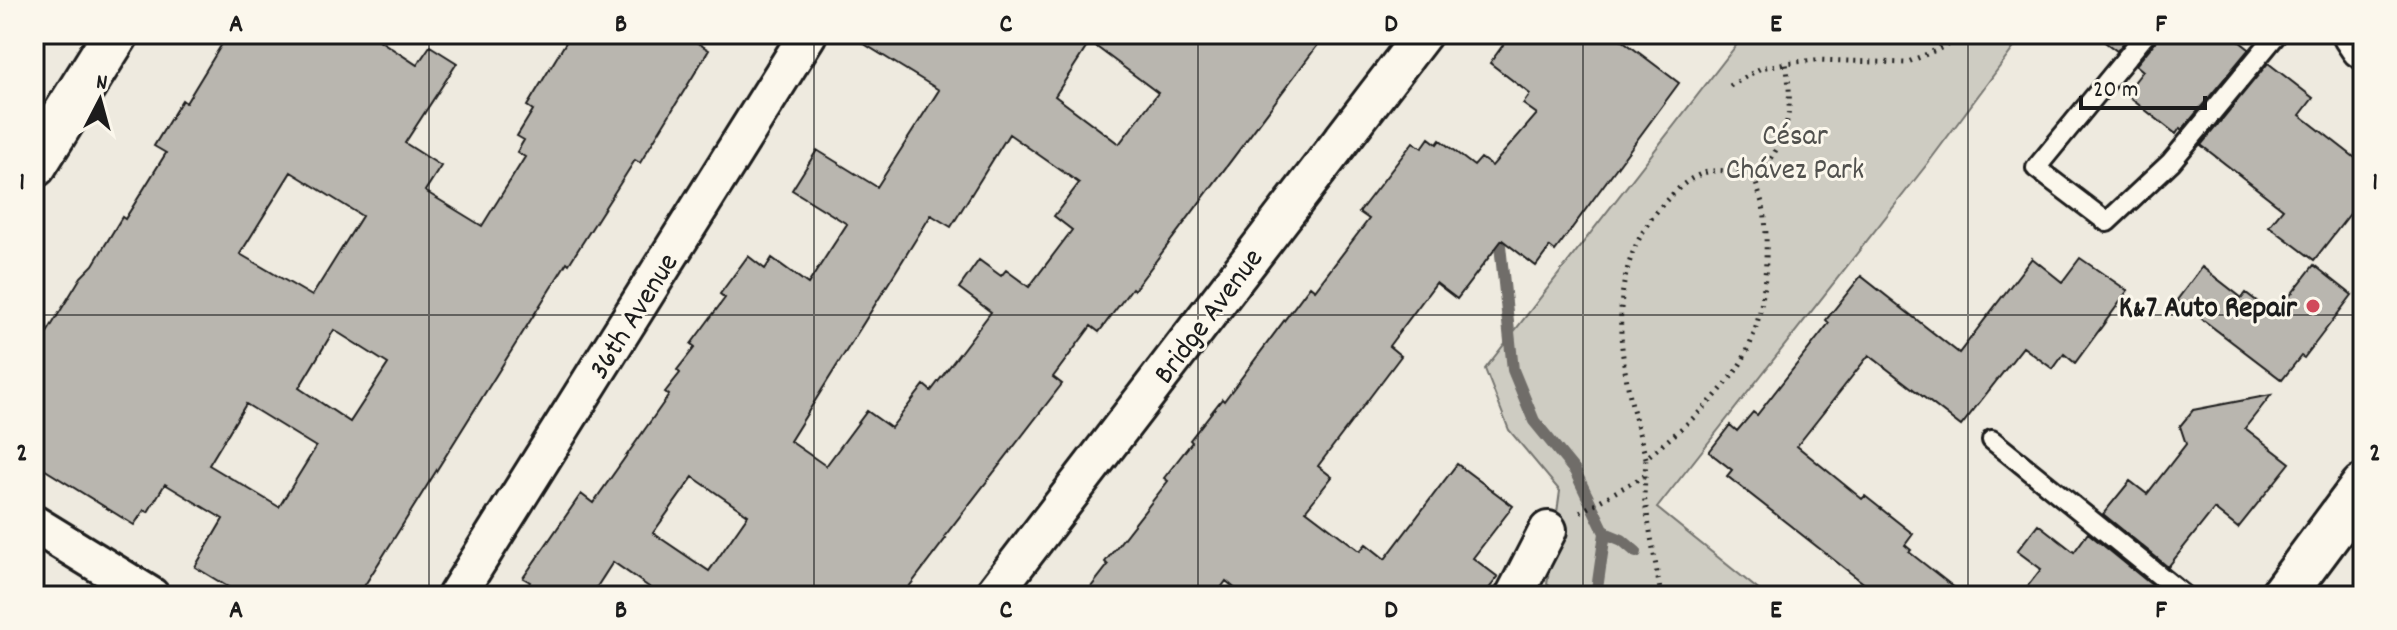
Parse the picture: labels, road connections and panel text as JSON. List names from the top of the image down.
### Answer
{
  "streets": {
    "street": ["36th Avenue", "Bridge Avenue"]
  },
  "parks": ["César Chávez Park"],
  "places": ["K&7 Auto Repair"],
  "scale_bar": "20 m",
  "north": "top",
  "grid": {
    "columns": [
      "A",
      "B",
      "C",
      "D",
      "E",
      "F"
    ],
    "rows": ["1", "2"]
  }
}
